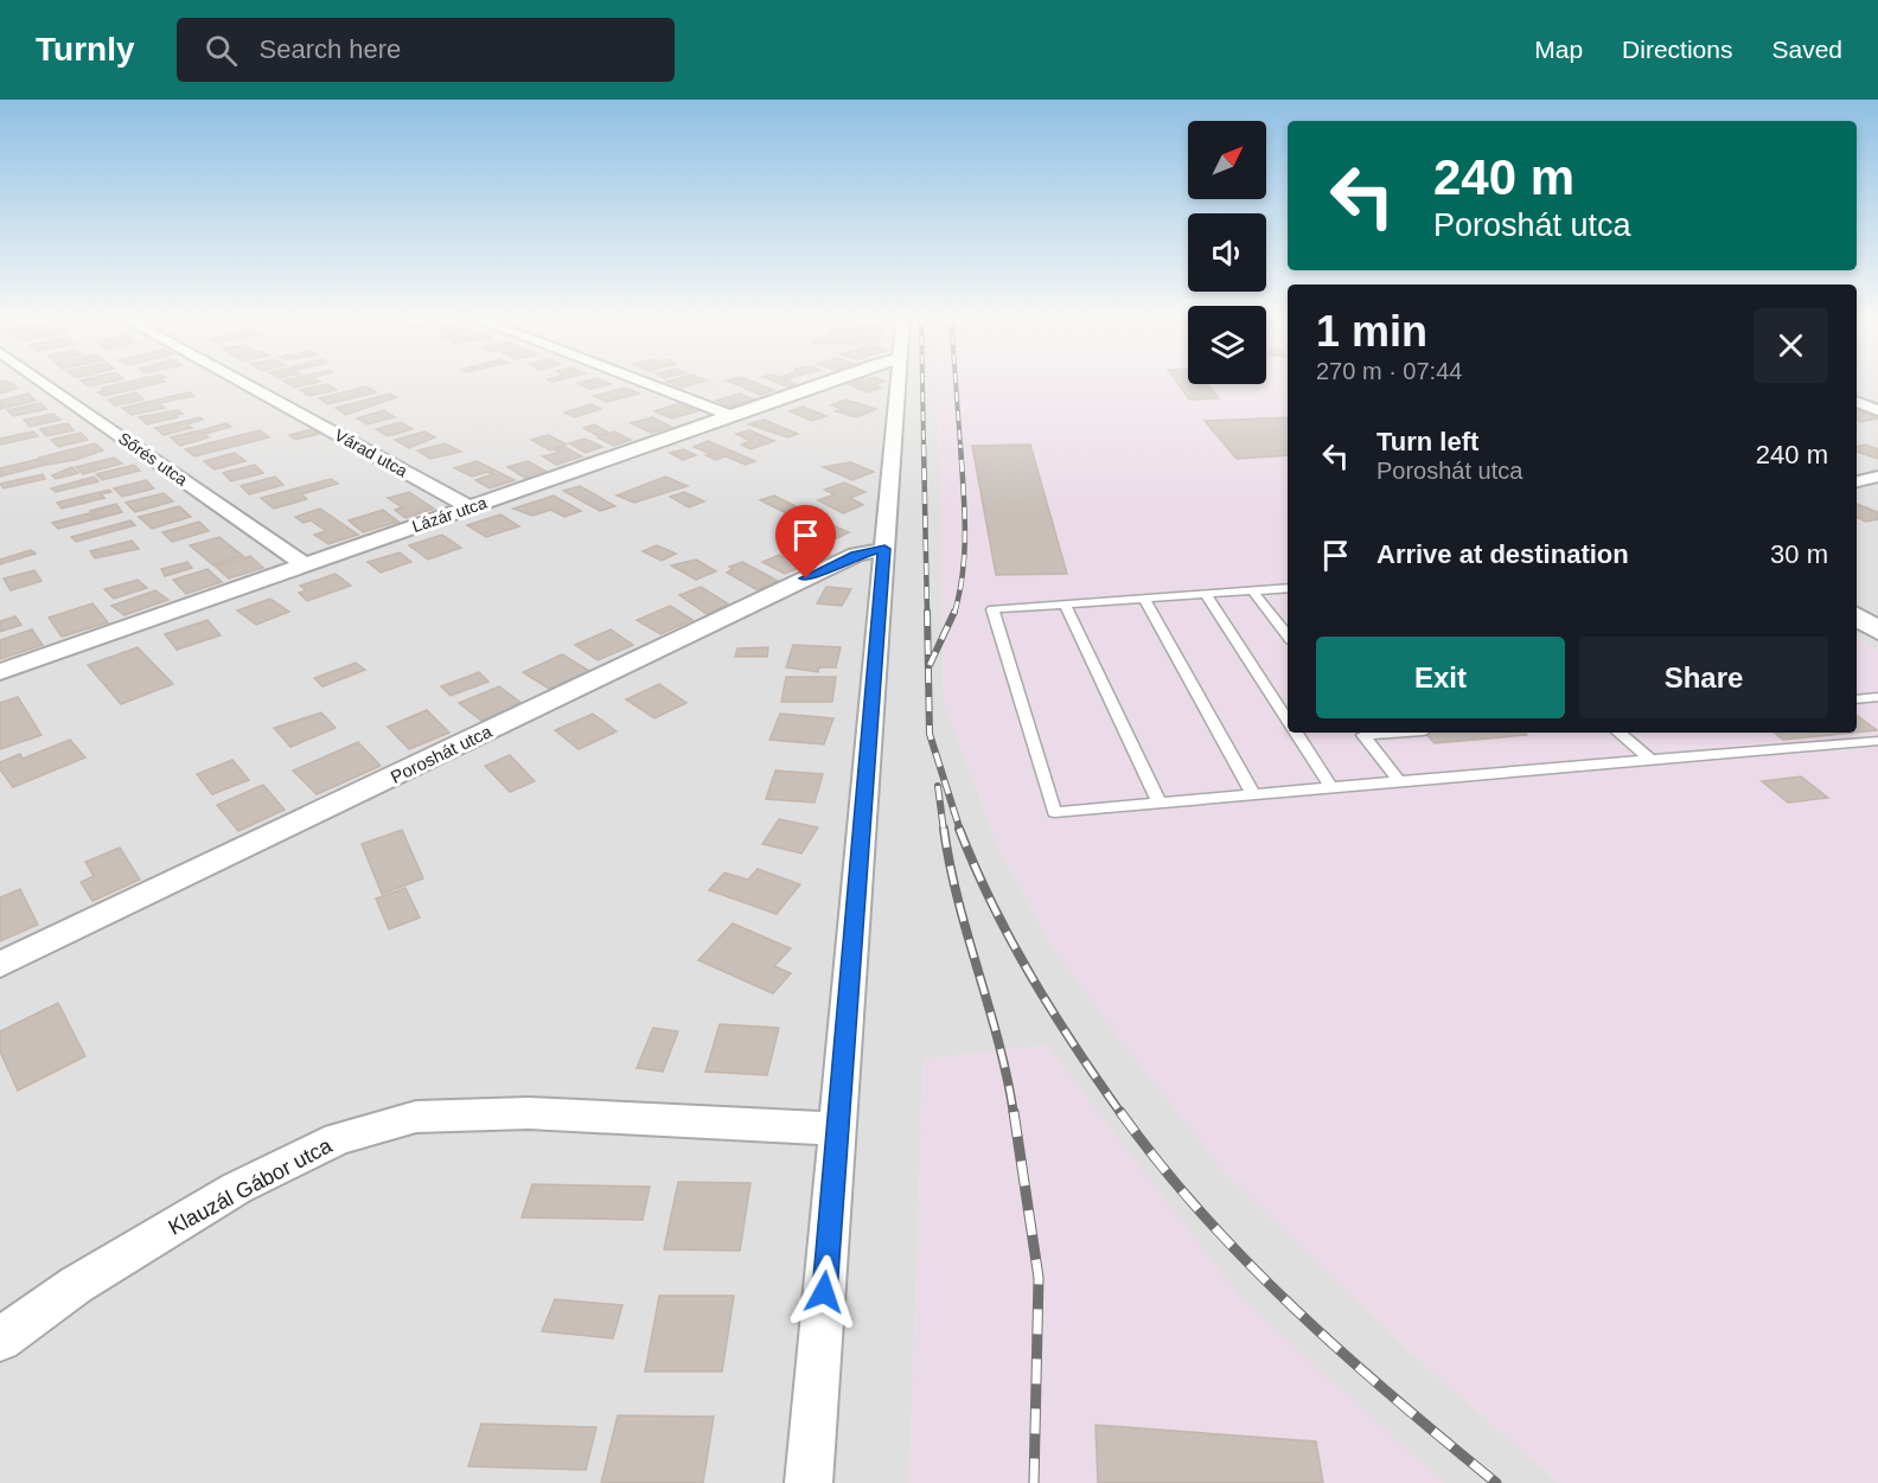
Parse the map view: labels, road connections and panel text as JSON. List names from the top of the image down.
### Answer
{
  "streets": {
    "street": [
      "Várad utca",
      "Sőrés utca",
      "Lázár utca",
      "Poroshát utca",
      "Klauzál Gábor utca"
    ]
  },
  "crossings": [
    ["Várad utca", "Lázár utca"],
    ["Sőrés utca", "Lázár utca"]
  ],
  "north": "top right",
  "page": {
    "header": "Turnly",
    "search": "Search here",
    "nav": ["Map", "Directions", "Saved"],
    "turn": ["240 m", "Poroshát utca"],
    "heading": ["1 min", "270 m · 07:44"],
    "list": [
      {
        "name": "Turn left",
        "note": "Poroshát utca",
        "value": "240 m"
      },
      {
        "name": "Arrive at destination",
        "value": "30 m"
      }
    ],
    "buttons": ["Exit", "Share"]
  }
}
